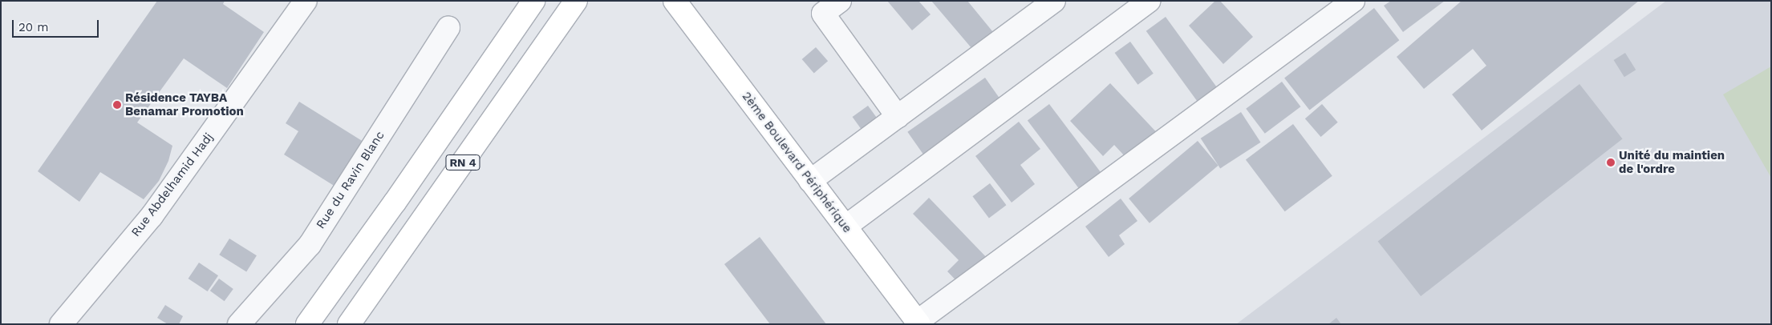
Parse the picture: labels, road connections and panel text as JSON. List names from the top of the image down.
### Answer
{
  "streets": {
    "main road": ["RN 4", "2ème Boulevard Périphérique"],
    "street": ["Rue du Ravin Blanc", "Rue Abdelhamid Hadj"]
  },
  "places": ["Résidence TAYBA Benamar Promotion", "Unité du maintien de l'ordre"],
  "scale_bar": "20 m"
}
